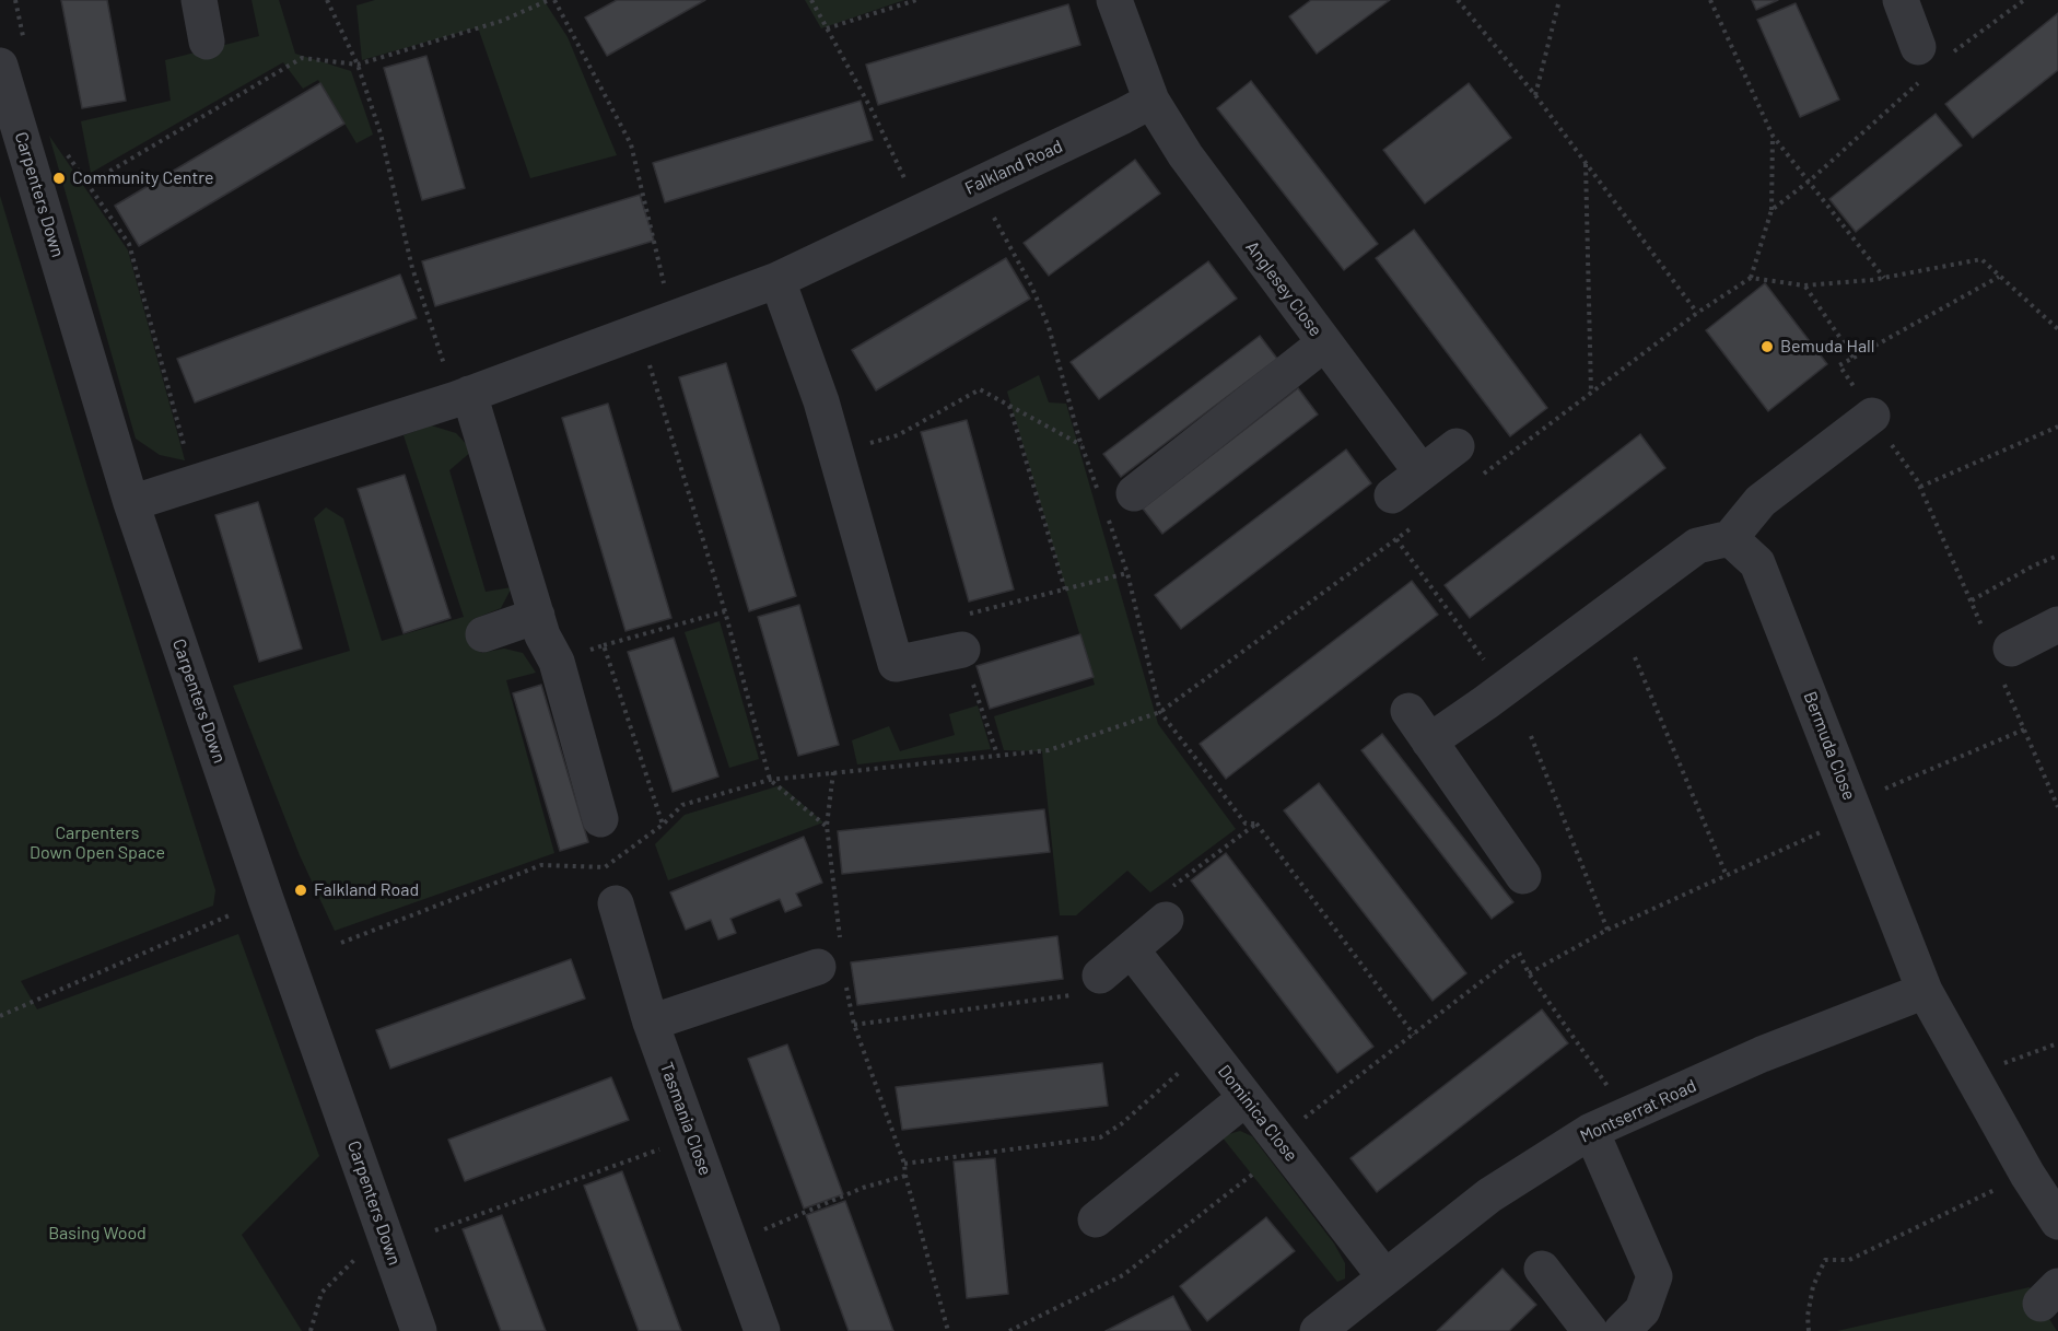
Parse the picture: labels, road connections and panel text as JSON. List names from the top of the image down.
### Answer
{
  "streets": {
    "street": [
      "Falkland Road",
      "Carpenters Down",
      "Anglesey Close",
      "Bermuda Close",
      "Montserrat Road",
      "Dominica Close",
      "Tasmania Close"
    ]
  },
  "crossings": [
    ["Falkland Road", "Carpenters Down"],
    ["Falkland Road", "Anglesey Close"],
    ["Bermuda Close", "Montserrat Road"],
    ["Montserrat Road", "Dominica Close"]
  ],
  "parks": ["Carpenters Down Open Space", "Basing Wood"],
  "places": ["Community Centre", "Bemuda Hall", "Falkland Road"]
}
